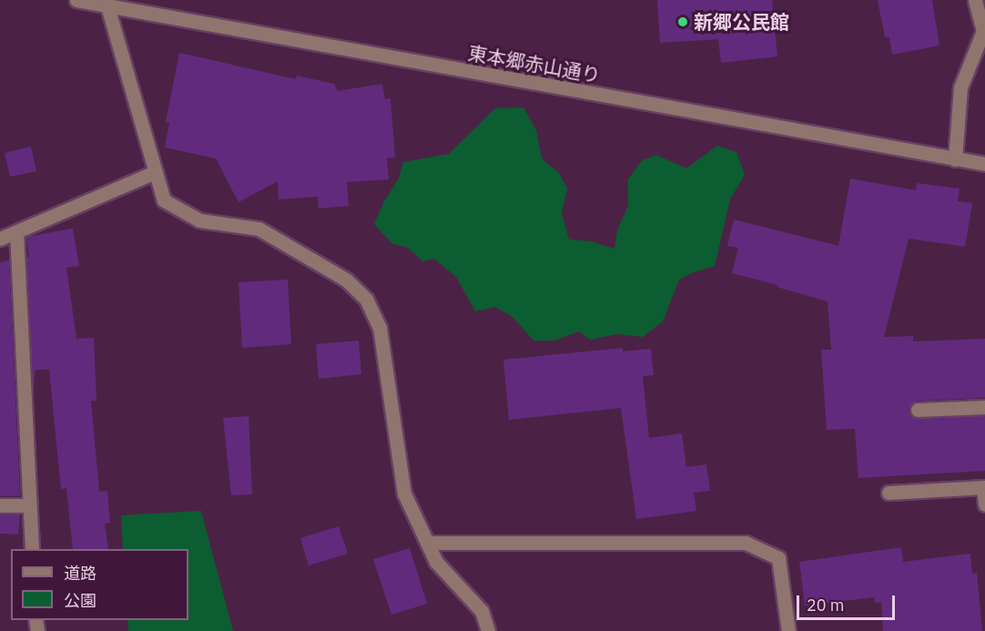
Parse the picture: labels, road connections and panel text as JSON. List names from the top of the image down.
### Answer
{
  "streets": {
    "street": ["東本郷赤山通り"]
  },
  "places": ["新郷公民館"],
  "legend": ["道路", "公園"],
  "scale_bar": "20 m"
}
